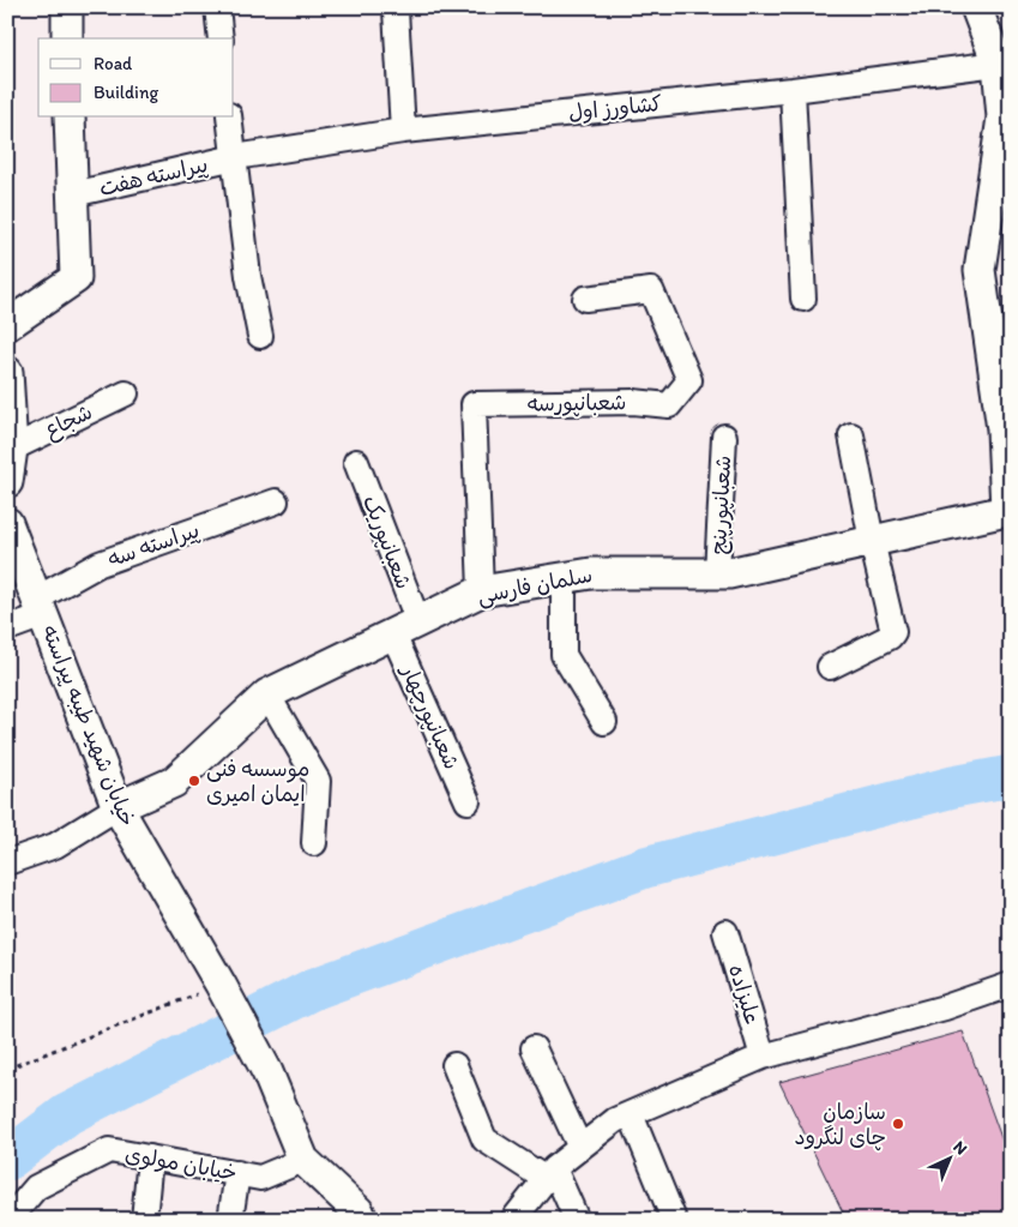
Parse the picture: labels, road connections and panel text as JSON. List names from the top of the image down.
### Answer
{
  "streets": {
    "street": [
      "کشاورز اول",
      "پیراسته هفت",
      "شعبانپورسه",
      "شجاع",
      "شعبانپورپنج",
      "شعبانپوریک",
      "پیراسته سه",
      "سلمان فارسی",
      "شعبانپورچهار",
      "خیابان شهید طیبه پیراسته",
      "علیزاده",
      "خیابان مولوی"
    ]
  },
  "crossings": [
    ["کشاورز اول", "پیراسته هفت"],
    ["شعبانپورسه", "سلمان فارسی"],
    ["شعبانپورپنج", "سلمان فارسی"],
    ["شعبانپوریک", "سلمان فارسی"],
    ["شعبانپوریک", "شعبانپورچهار"],
    ["پیراسته سه", "خیابان شهید طیبه پیراسته"],
    ["سلمان فارسی", "شعبانپورچهار"],
    ["سلمان فارسی", "خیابان شهید طیبه پیراسته"],
    ["خیابان شهید طیبه پیراسته", "خیابان مولوی"]
  ],
  "places": ["موسسه فنی ایمان امیری", "سازمان چای لنگرود"],
  "legend": ["Road", "Building"],
  "north": "top right"
}
